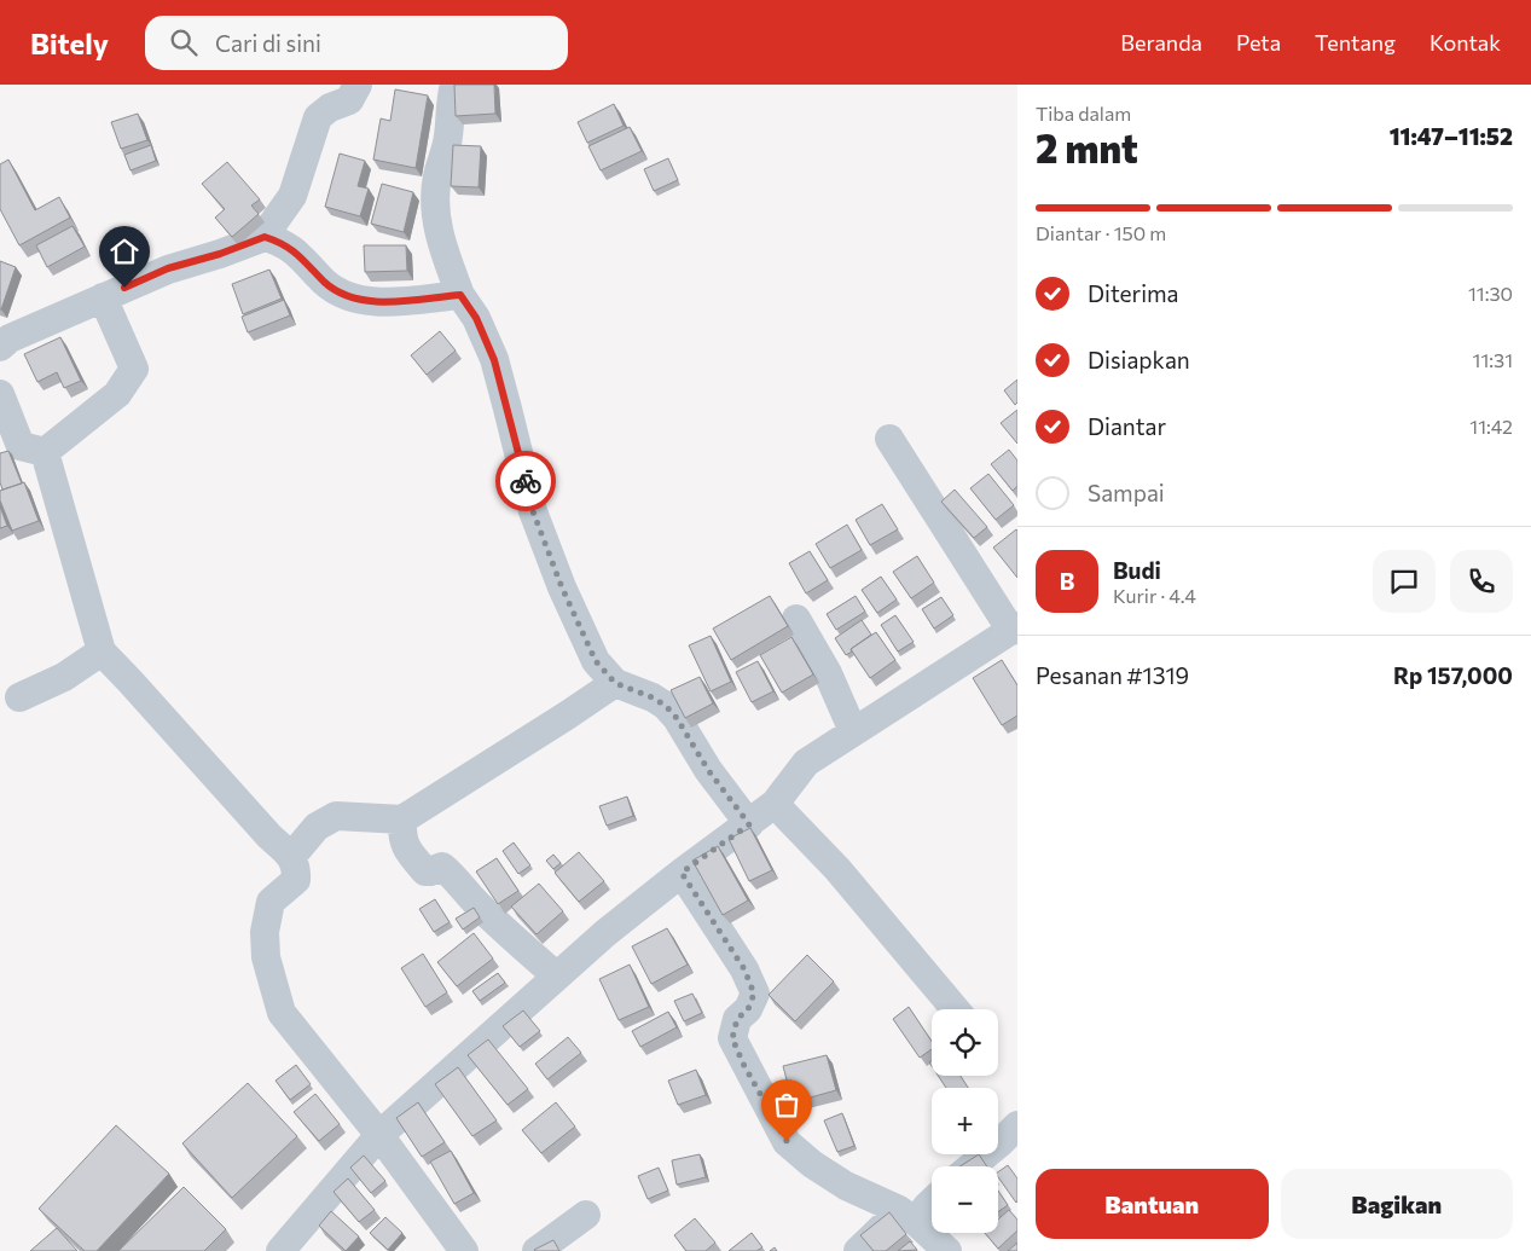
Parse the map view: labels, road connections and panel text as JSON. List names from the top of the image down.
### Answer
{
  "page": {
    "header": "Bitely",
    "search": "Cari di sini",
    "nav": [
      "Beranda",
      "Peta",
      "Tentang",
      "Kontak"
    ],
    "heading": ["2 mnt", "Tiba dalam", "11:47–11:52"],
    "panel": [
      "Budi",
      "Kurir · 4.4",
      "Pesanan #1319",
      "Rp 157,000"
    ],
    "bar": "Diantar · 150 m",
    "list": [
      ["Diterima", "11:30"],
      ["Disiapkan", "11:31"],
      ["Diantar", "11:42"],
      "Sampai"
    ],
    "round": "B",
    "map_buttons": ["+", "−"],
    "buttons": ["Bantuan", "Bagikan"]
  }
}
